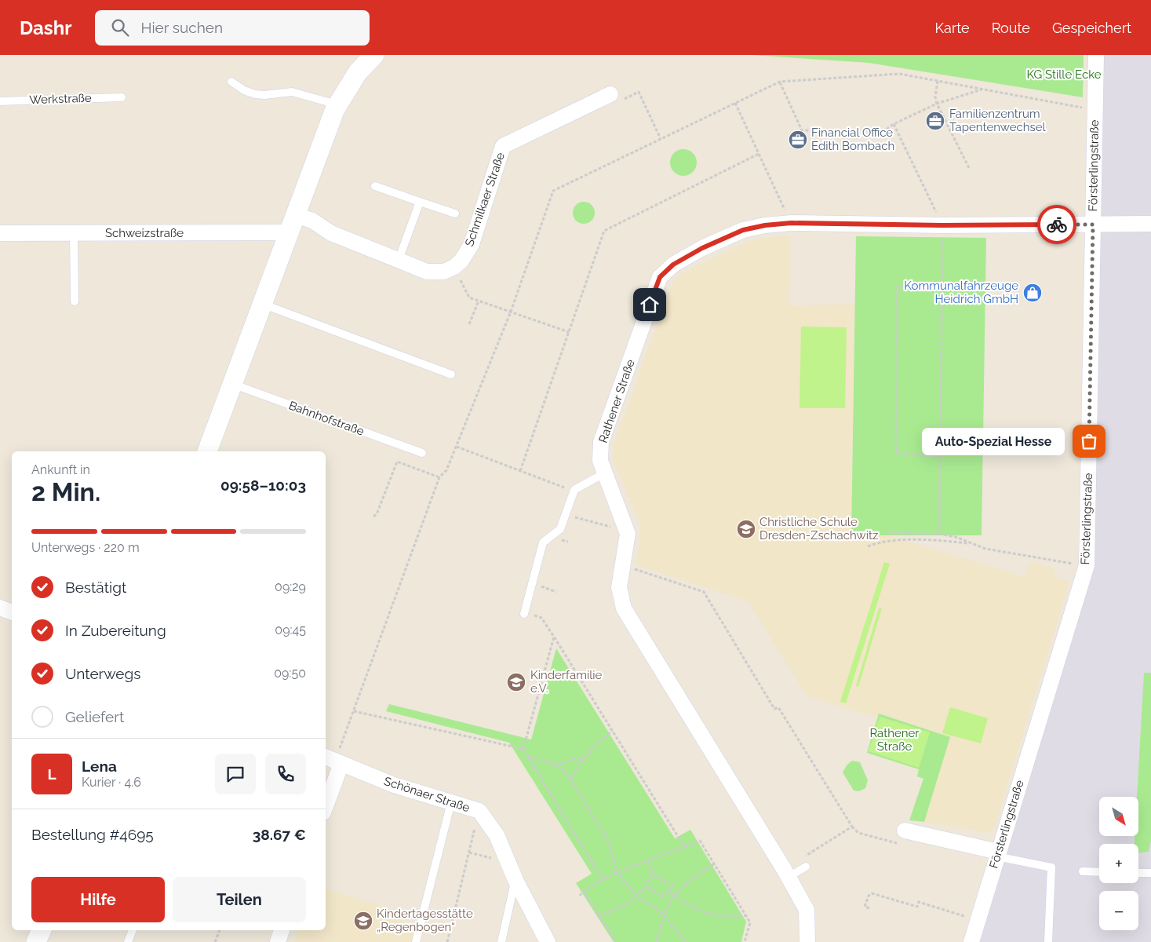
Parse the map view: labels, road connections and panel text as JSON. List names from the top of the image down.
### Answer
{
  "streets": {
    "street": [
      "Försterlingstraße",
      "Schmilkaer Straße",
      "Schweizstraße",
      "Rathener Straße",
      "Schönaer Straße"
    ],
    "lane": ["Werkstraße", "Bahnhofstraße"]
  },
  "crossings": [
    ["Försterlingstraße", "Rathener Straße"]
  ],
  "parks": ["KG Stille Ecke", "Rathener Straße"],
  "places": {
    "office": ["Familienzentrum Tapentenwechsel", "Financial Office Edith Bombach"],
    "shop": ["Kommunalfahrzeuge Heidrich GmbH"],
    "other": ["Auto-Spezial Hesse"],
    "school or university": ["Christliche Schule Dresden-Zschachwitz", "Kinderfamilie e.V.", "Kindertagesstätte „Regenbogen“"]
  },
  "north": "bottom right",
  "page": {
    "header": "Dashr",
    "search": "Hier suchen",
    "nav": ["Karte", "Route", "Gespeichert"],
    "bubble": "Auto-Spezial Hesse",
    "heading": ["2 Min.", "Ankunft in", "09:58–10:03"],
    "panel": [
      "Lena",
      "Kurier · 4.6",
      "Bestellung #4695",
      "38.67 €"
    ],
    "bar": "Unterwegs · 220 m",
    "list": [
      ["Bestätigt", "09:29"],
      ["In Zubereitung", "09:45"],
      ["Unterwegs", "09:50"],
      "Geliefert"
    ],
    "round": "L",
    "map_buttons": ["+", "−"],
    "buttons": ["Hilfe", "Teilen"]
  }
}
